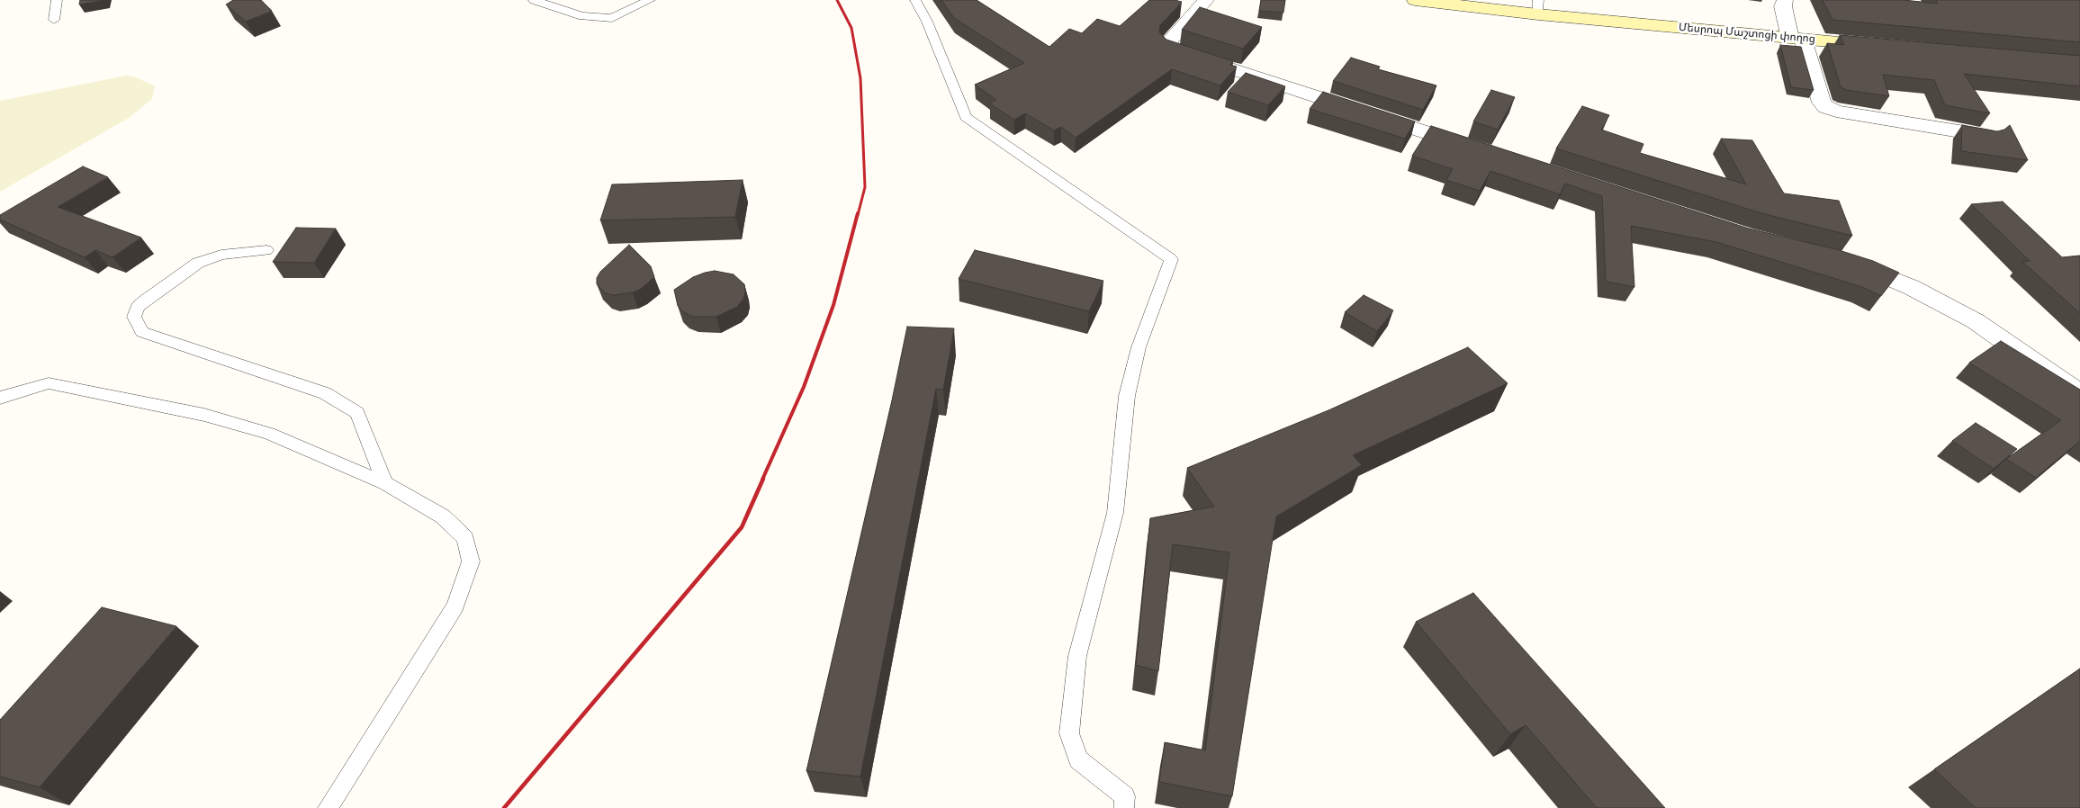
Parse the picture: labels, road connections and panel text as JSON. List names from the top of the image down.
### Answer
{
  "streets": {
    "street": ["Մեսրոպ Մաշտոցի փողոց"]
  }
}
